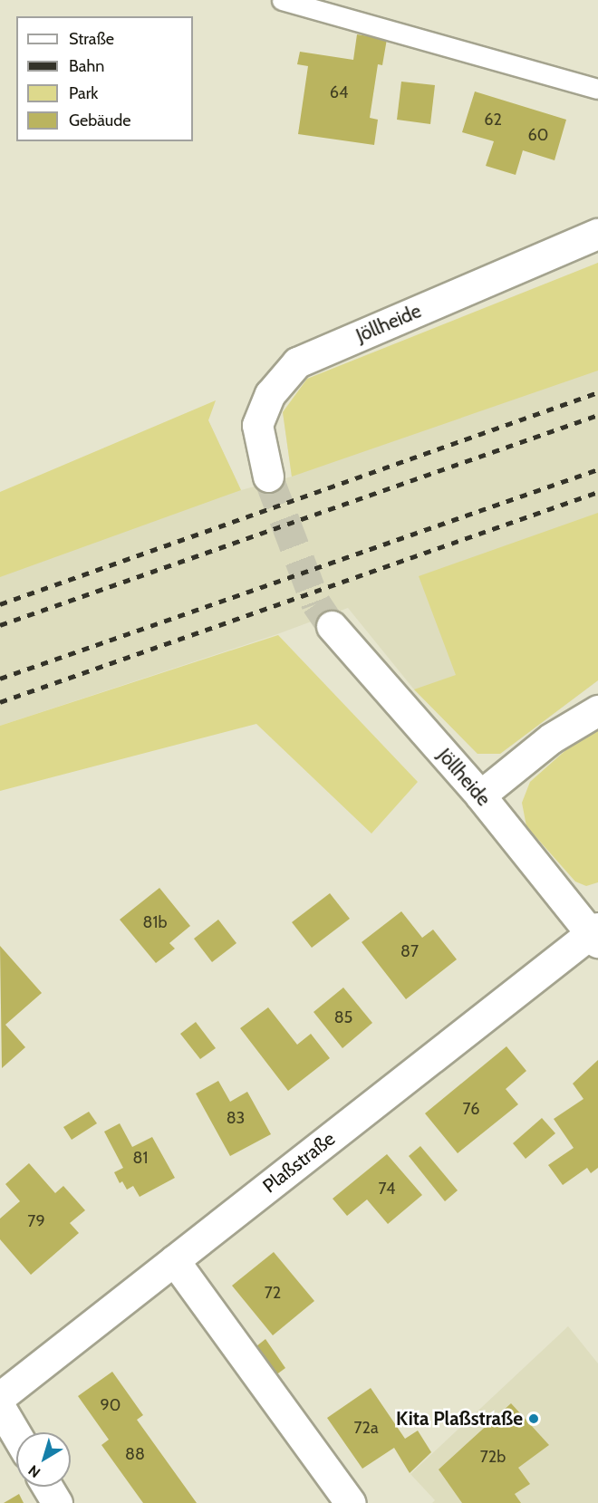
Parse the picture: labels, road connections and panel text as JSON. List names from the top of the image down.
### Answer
{
  "streets": {
    "street": ["Jöllheide", "Plaßstraße"]
  },
  "crossings": [
    ["Jöllheide", "Plaßstraße"]
  ],
  "places": ["Kita Plaßstraße"],
  "house_numbers": [
    "64",
    "62",
    "60",
    "81b",
    "87",
    "85",
    "76",
    "83",
    "81",
    "74",
    "79",
    "72",
    "90",
    "72a",
    "88",
    "72b"
  ],
  "legend": [
    "Straße",
    "Bahn",
    "Park",
    "Gebäude"
  ],
  "north": "bottom left"
}
